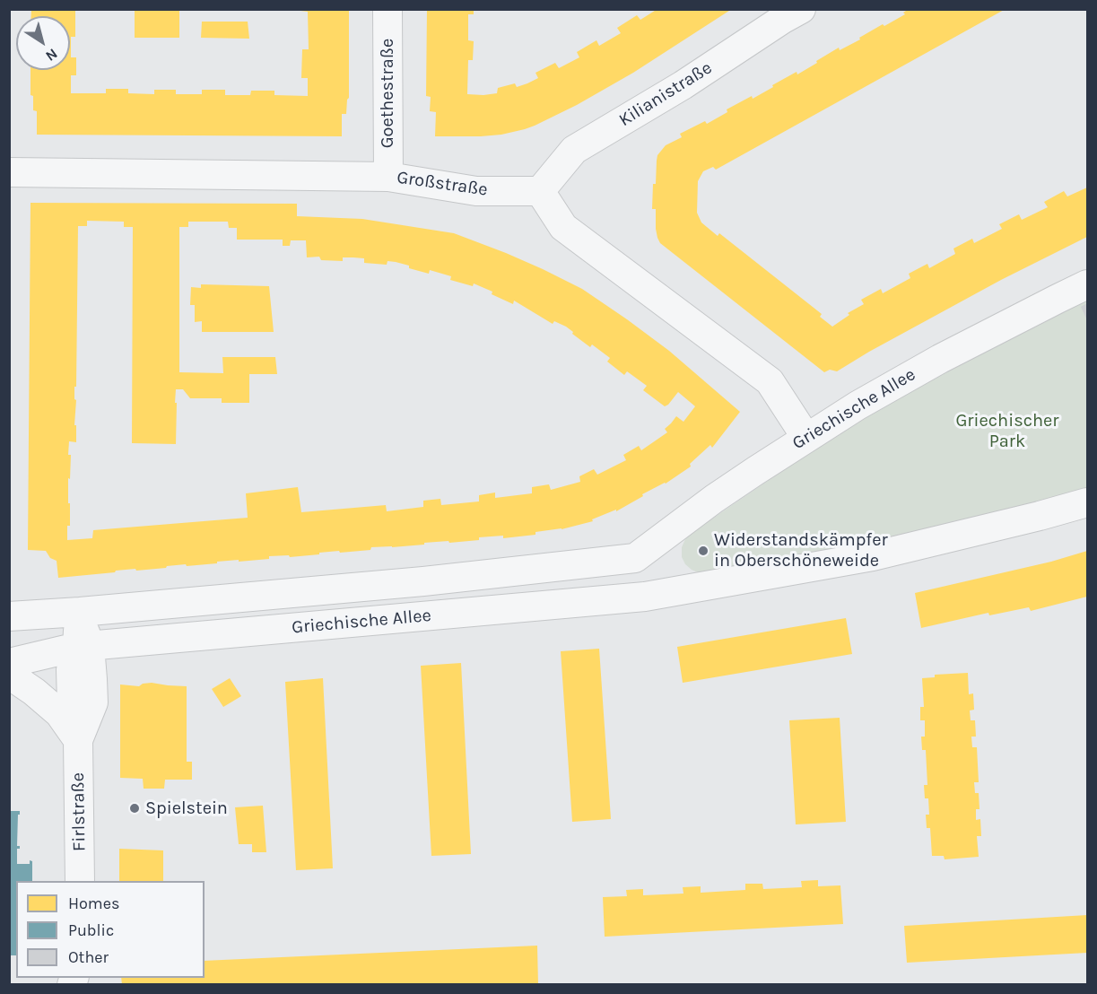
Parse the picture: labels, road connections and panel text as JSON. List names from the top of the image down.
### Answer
{
  "streets": {
    "street": [
      "Goethestraße",
      "Kilianistraße",
      "Großstraße",
      "Griechische Allee",
      "Firlstraße"
    ]
  },
  "crossings": [
    ["Goethestraße", "Großstraße"],
    ["Kilianistraße", "Großstraße"],
    ["Griechische Allee", "Firlstraße"]
  ],
  "parks": ["Griechischer Park"],
  "places": ["Widerstandskämpfer in Oberschöneweide", "Spielstein"],
  "legend": ["Homes", "Public", "Other"],
  "north": "bottom right"
}
